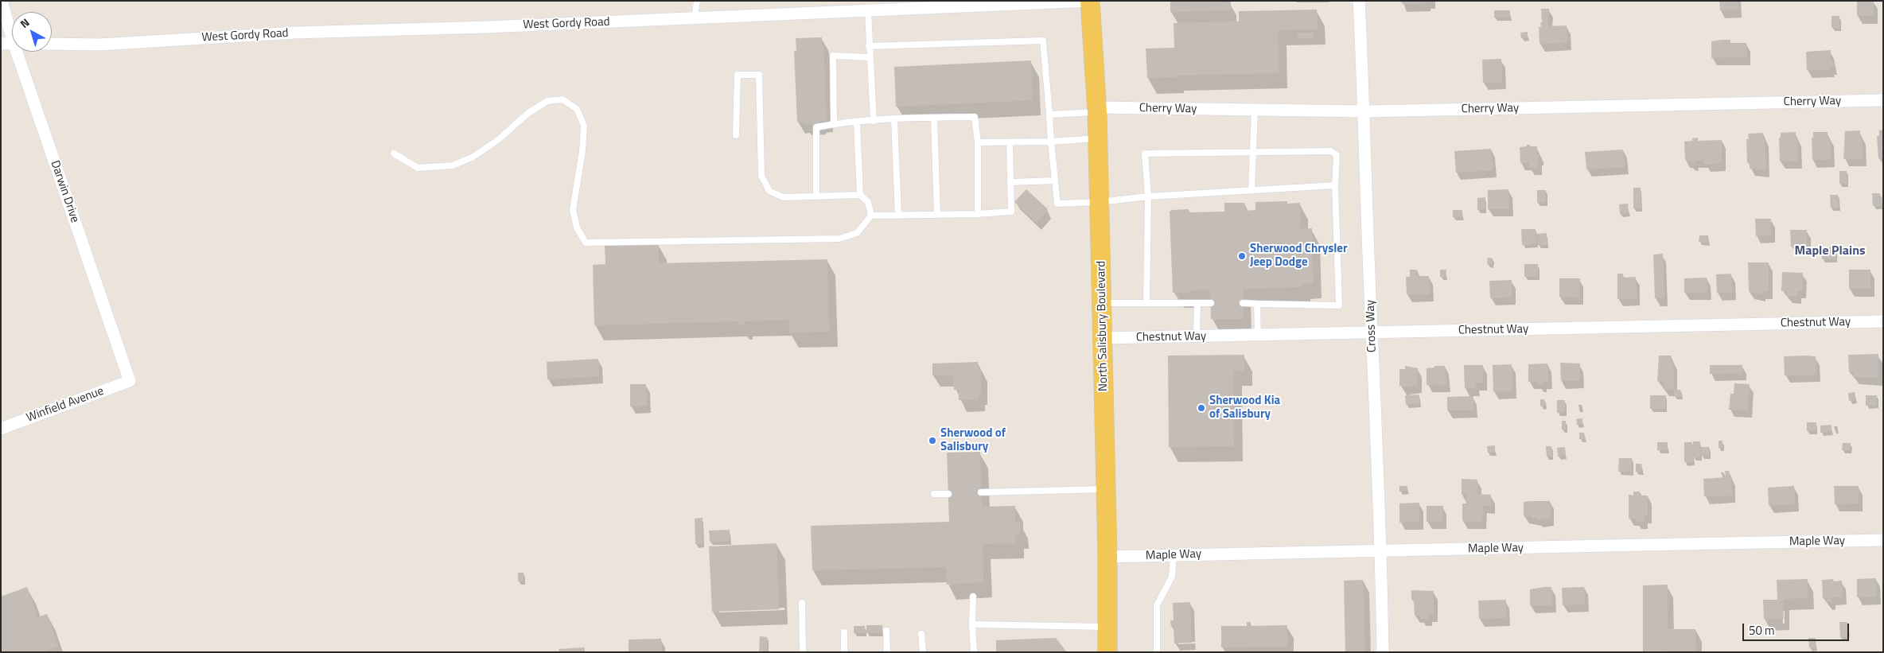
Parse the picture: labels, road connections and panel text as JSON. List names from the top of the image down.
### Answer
{
  "streets": {
    "main road": ["North Salisbury Boulevard"],
    "street": [
      "West Gordy Road",
      "Cherry Way",
      "Darwin Drive",
      "Chestnut Way",
      "Cross Way",
      "Winfield Avenue",
      "Maple Way"
    ]
  },
  "crossings": [
    ["West Gordy Road", "North Salisbury Boulevard"],
    ["Cherry Way", "North Salisbury Boulevard"],
    ["Cherry Way", "Cross Way"],
    ["Darwin Drive", "Winfield Avenue"],
    ["Chestnut Way", "North Salisbury Boulevard"],
    ["Chestnut Way", "Cross Way"],
    ["North Salisbury Boulevard", "Maple Way"],
    ["Cross Way", "Maple Way"]
  ],
  "districts": ["Maple Plains"],
  "places": ["Sherwood Chrysler Jeep Dodge", "Sherwood Kia of Salisbury", "Sherwood of Salisbury"],
  "scale_bar": "50 m",
  "north": "top left"
}
